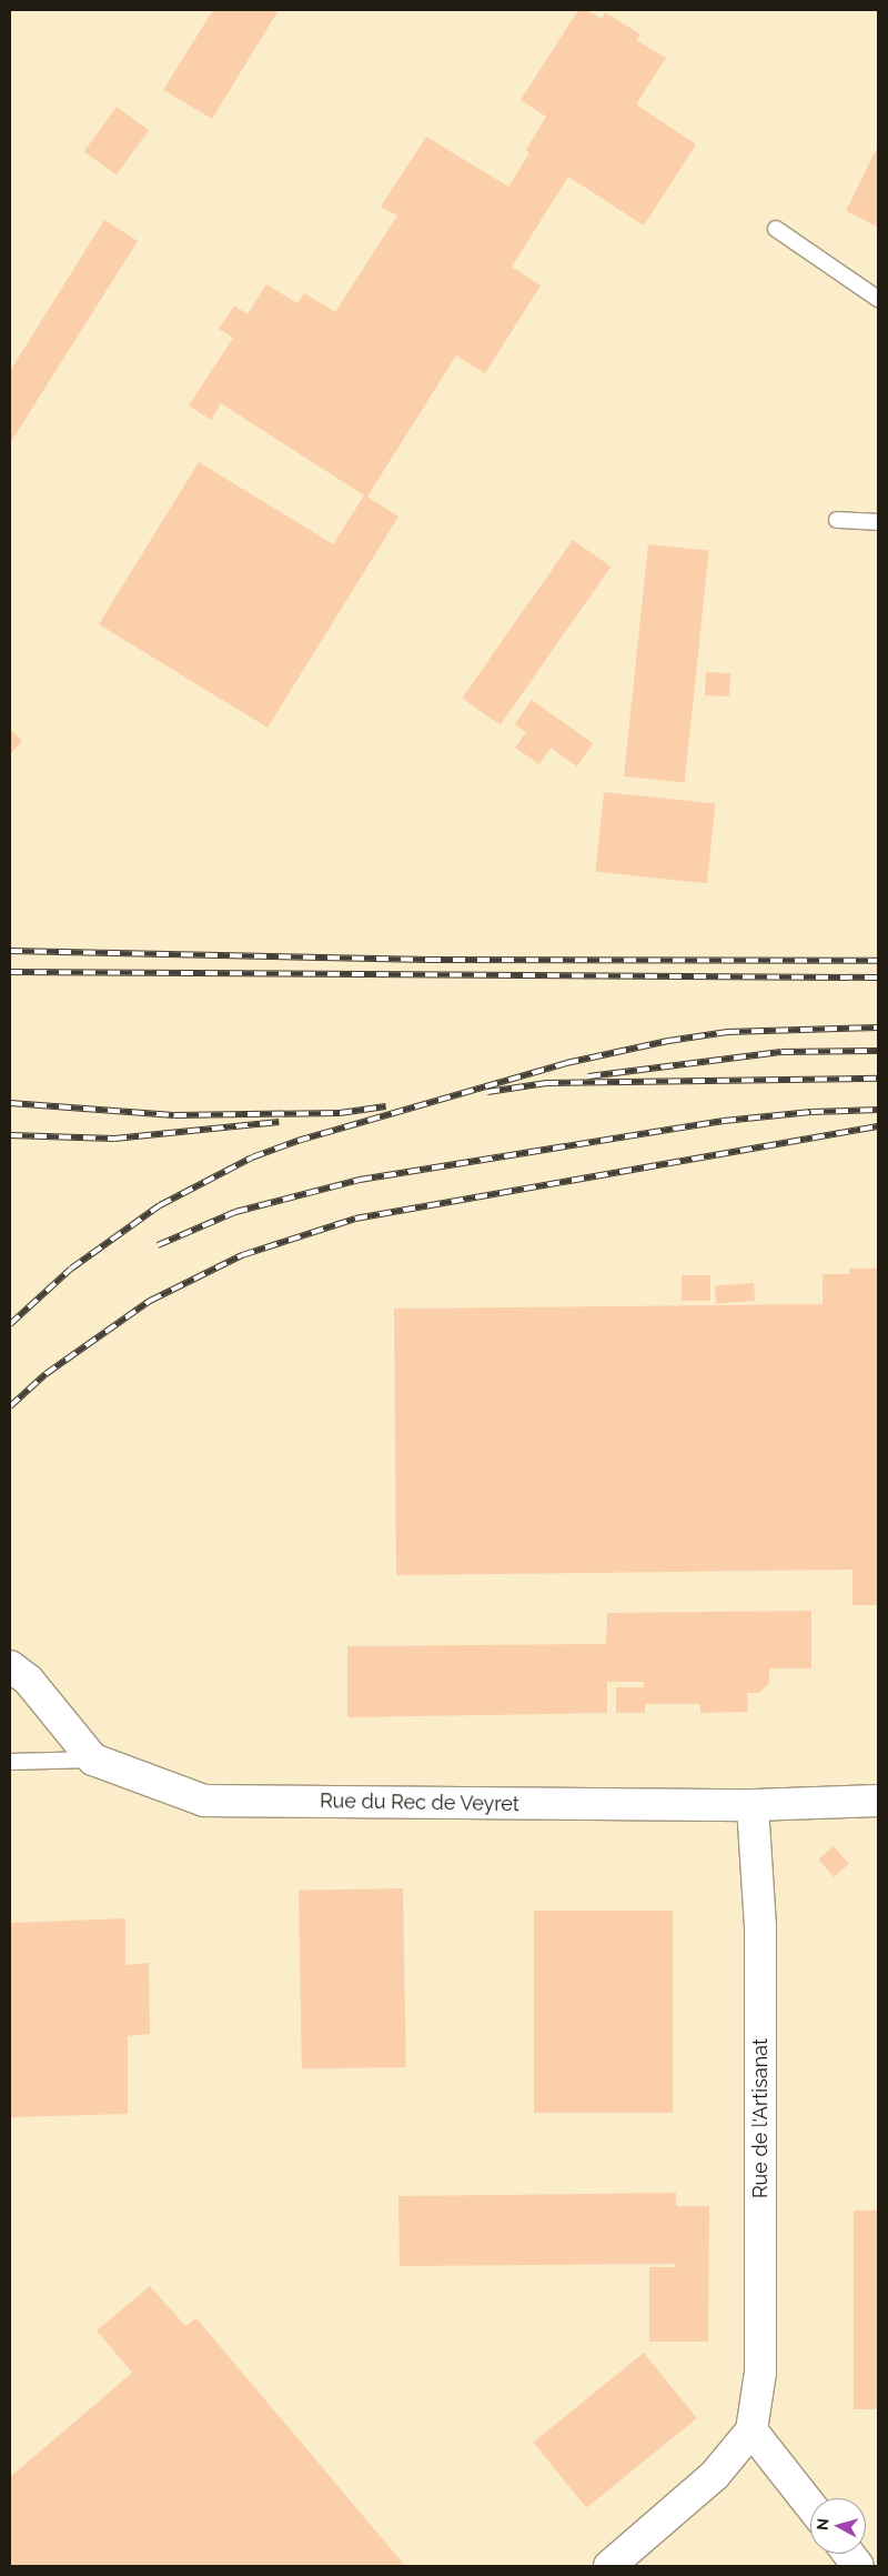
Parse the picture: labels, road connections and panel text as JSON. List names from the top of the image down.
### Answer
{
  "streets": {
    "street": ["Rue du Rec de Veyret", "Rue de l'Artisanat"]
  },
  "crossings": [
    ["Rue du Rec de Veyret", "Rue de l'Artisanat"]
  ],
  "north": "left"
}
